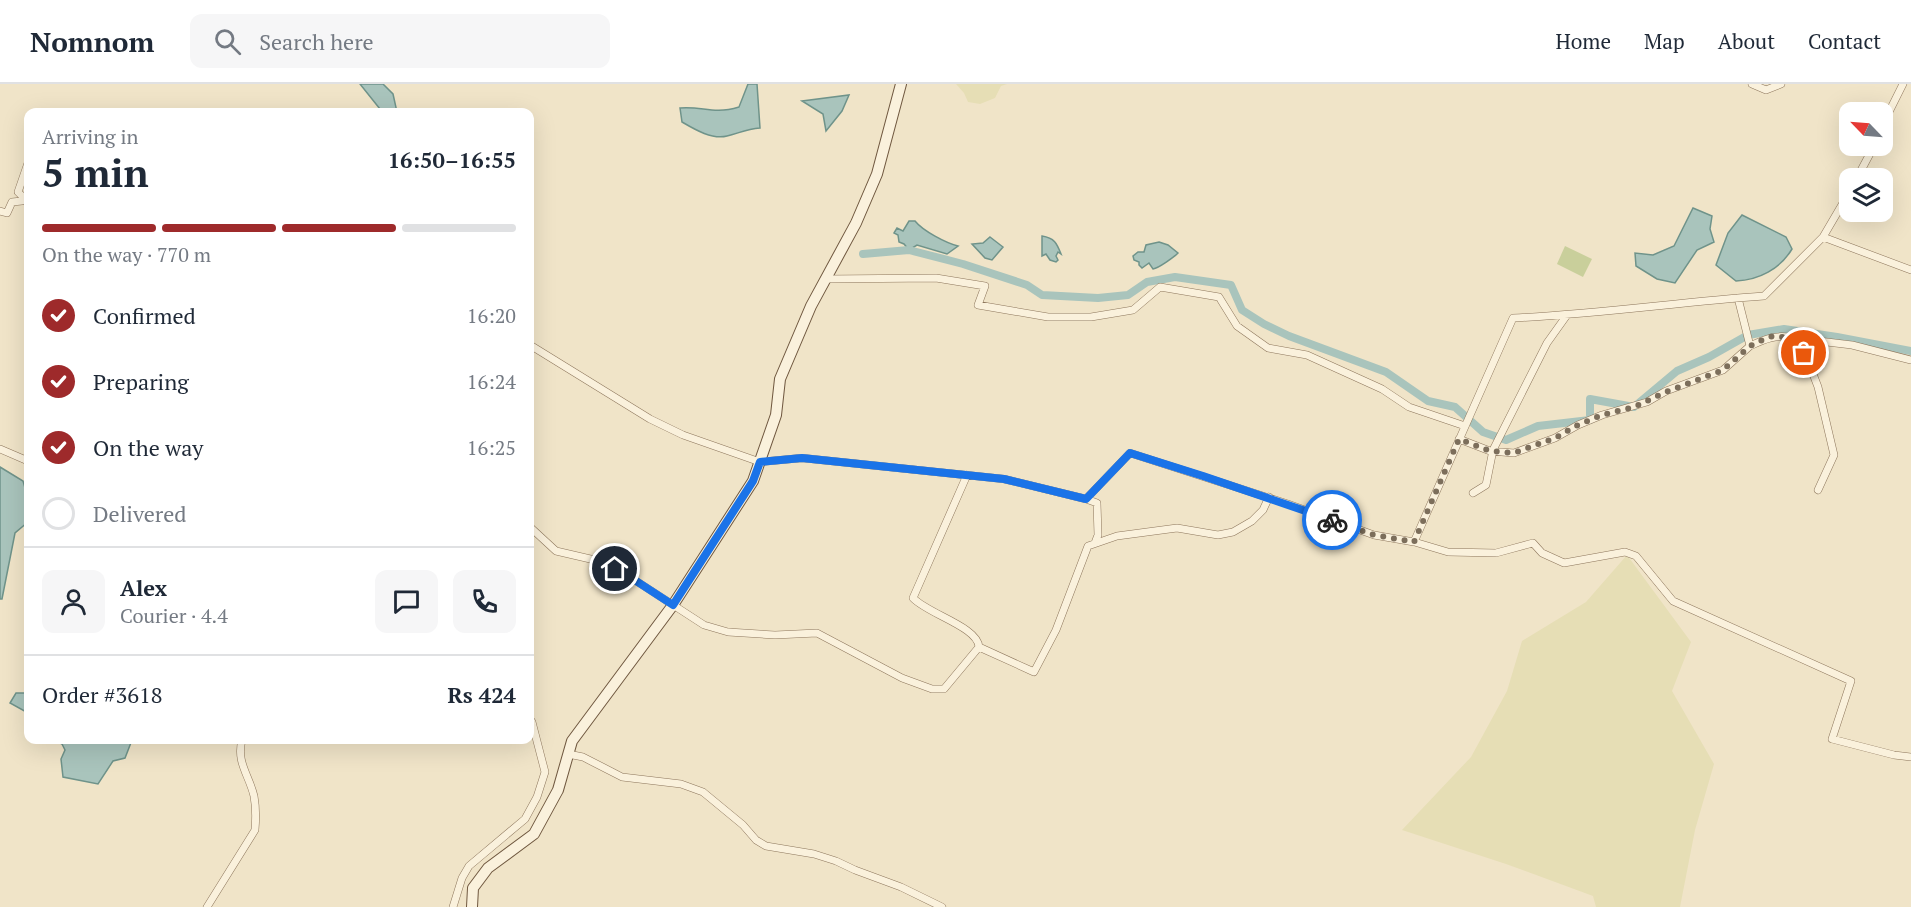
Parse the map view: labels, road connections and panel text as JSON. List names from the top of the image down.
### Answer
{
  "north": "top left",
  "page": {
    "header": "Nomnom",
    "search": "Search here",
    "nav": [
      "Home",
      "Map",
      "About",
      "Contact"
    ],
    "heading": ["5 min", "Arriving in", "16:50–16:55"],
    "panel": [
      "Alex",
      "Courier · 4.4",
      "Order #3618",
      "Rs 424"
    ],
    "bar": "On the way · 770 m",
    "list": [
      ["Confirmed", "16:20"],
      ["Preparing", "16:24"],
      ["On the way", "16:25"],
      "Delivered"
    ]
  }
}
